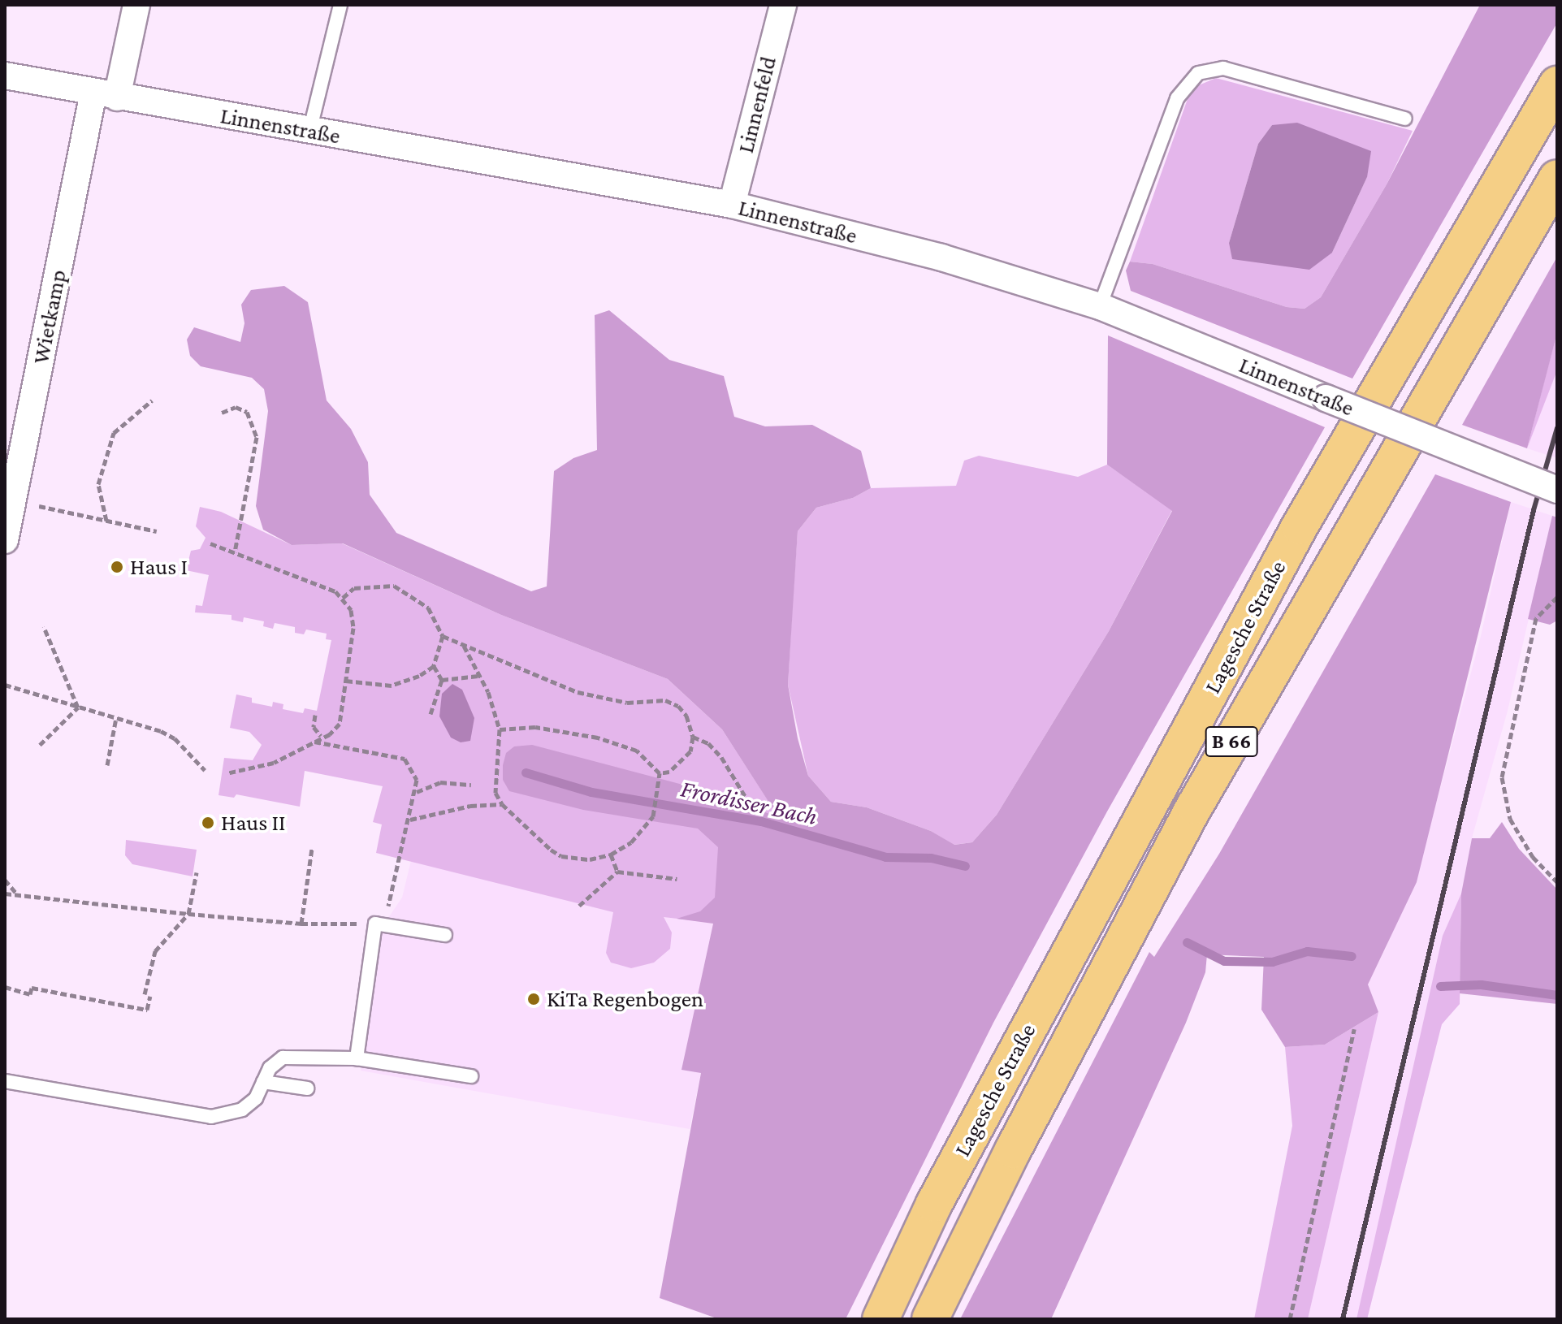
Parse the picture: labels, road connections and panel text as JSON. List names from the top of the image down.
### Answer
{
  "streets": {
    "highway": ["Lagesche Straße", "B 66"],
    "street": ["Linnenfeld", "Linnenstraße", "Wietkamp"]
  },
  "crossings": [
    ["Linnenfeld", "Linnenstraße"],
    ["Linnenstraße", "Wietkamp"]
  ],
  "water": ["Frordisser Bach"],
  "places": ["Haus I", "Haus II", "KiTa Regenbogen"]
}
